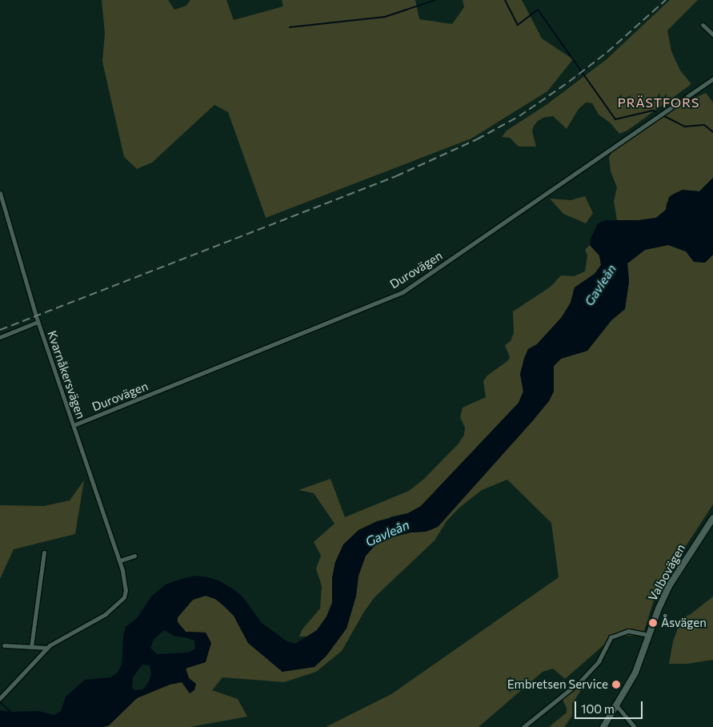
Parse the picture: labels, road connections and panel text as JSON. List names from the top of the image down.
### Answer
{
  "streets": {
    "main road": ["Valbovägen"],
    "street": ["Durovägen", "Kvarnåkersvägen"]
  },
  "crossings": [
    ["Durovägen", "Kvarnåkersvägen"]
  ],
  "districts": ["PRÄSTFORS"],
  "water": ["Gavleån"],
  "places": ["Åsvägen", "Embretsen Service"],
  "scale_bar": "100 m"
}
